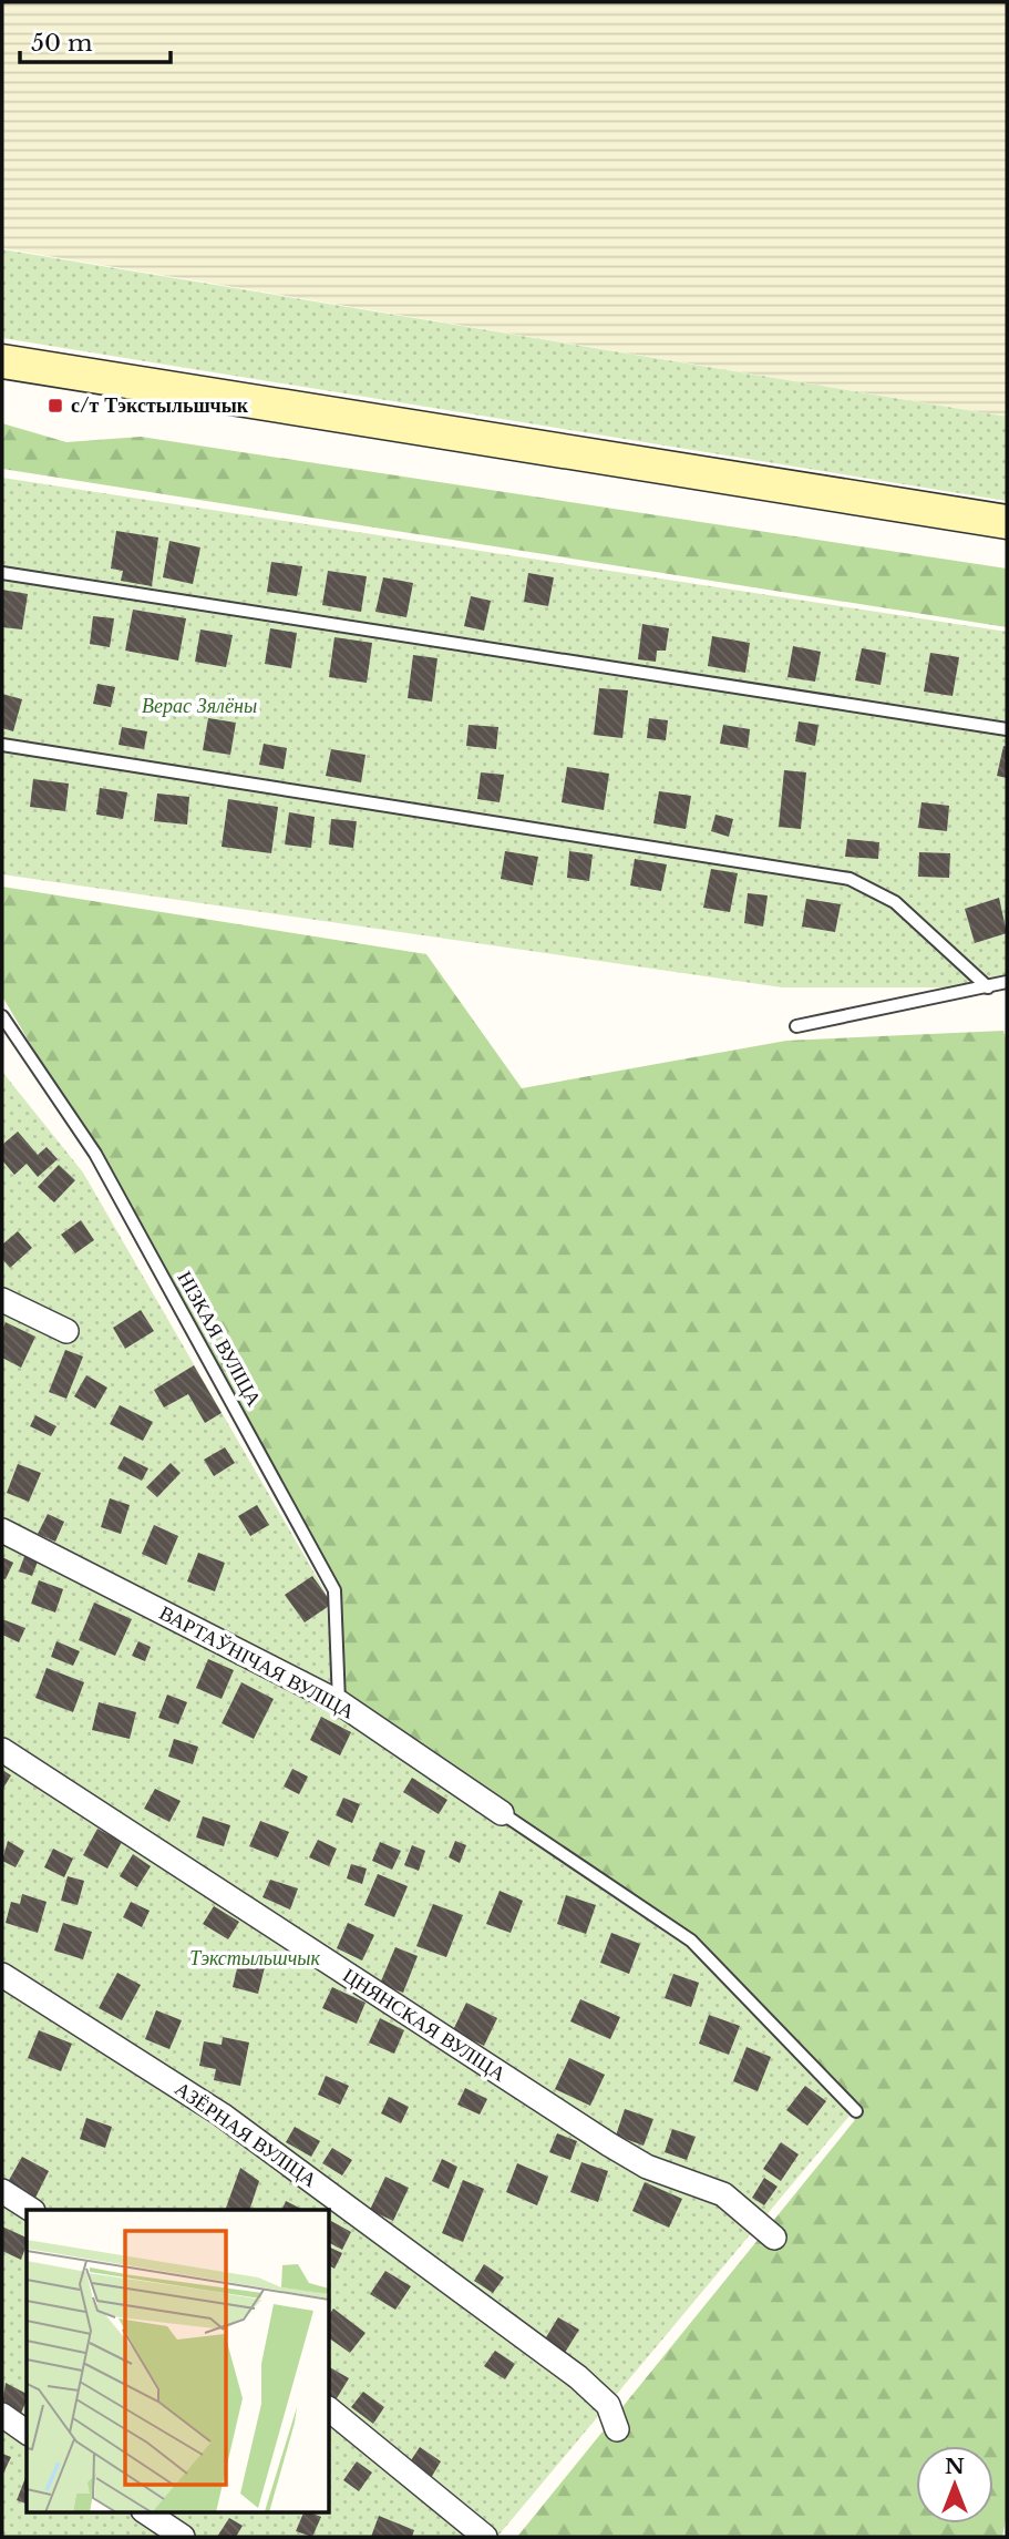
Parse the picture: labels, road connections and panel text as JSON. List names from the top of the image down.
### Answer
{
  "streets": {
    "street": ["ВАРТАЎНІЧАЯ ВУЛІЦА", "ЦНЯНСКАЯ ВУЛІЦА", "АЗЁРНАЯ ВУЛІЦА"],
    "lane": ["НІЗКАЯ ВУЛІЦА"]
  },
  "crossings": [
    ["НІЗКАЯ ВУЛІЦА", "ВАРТАЎНІЧАЯ ВУЛІЦА"]
  ],
  "parks": ["Верас Зялёны", "Тэкстыльшчык"],
  "places": {
    "transit": ["с/т Тэкстыльшчык"]
  },
  "scale_bar": "50 m",
  "north": "top"
}
